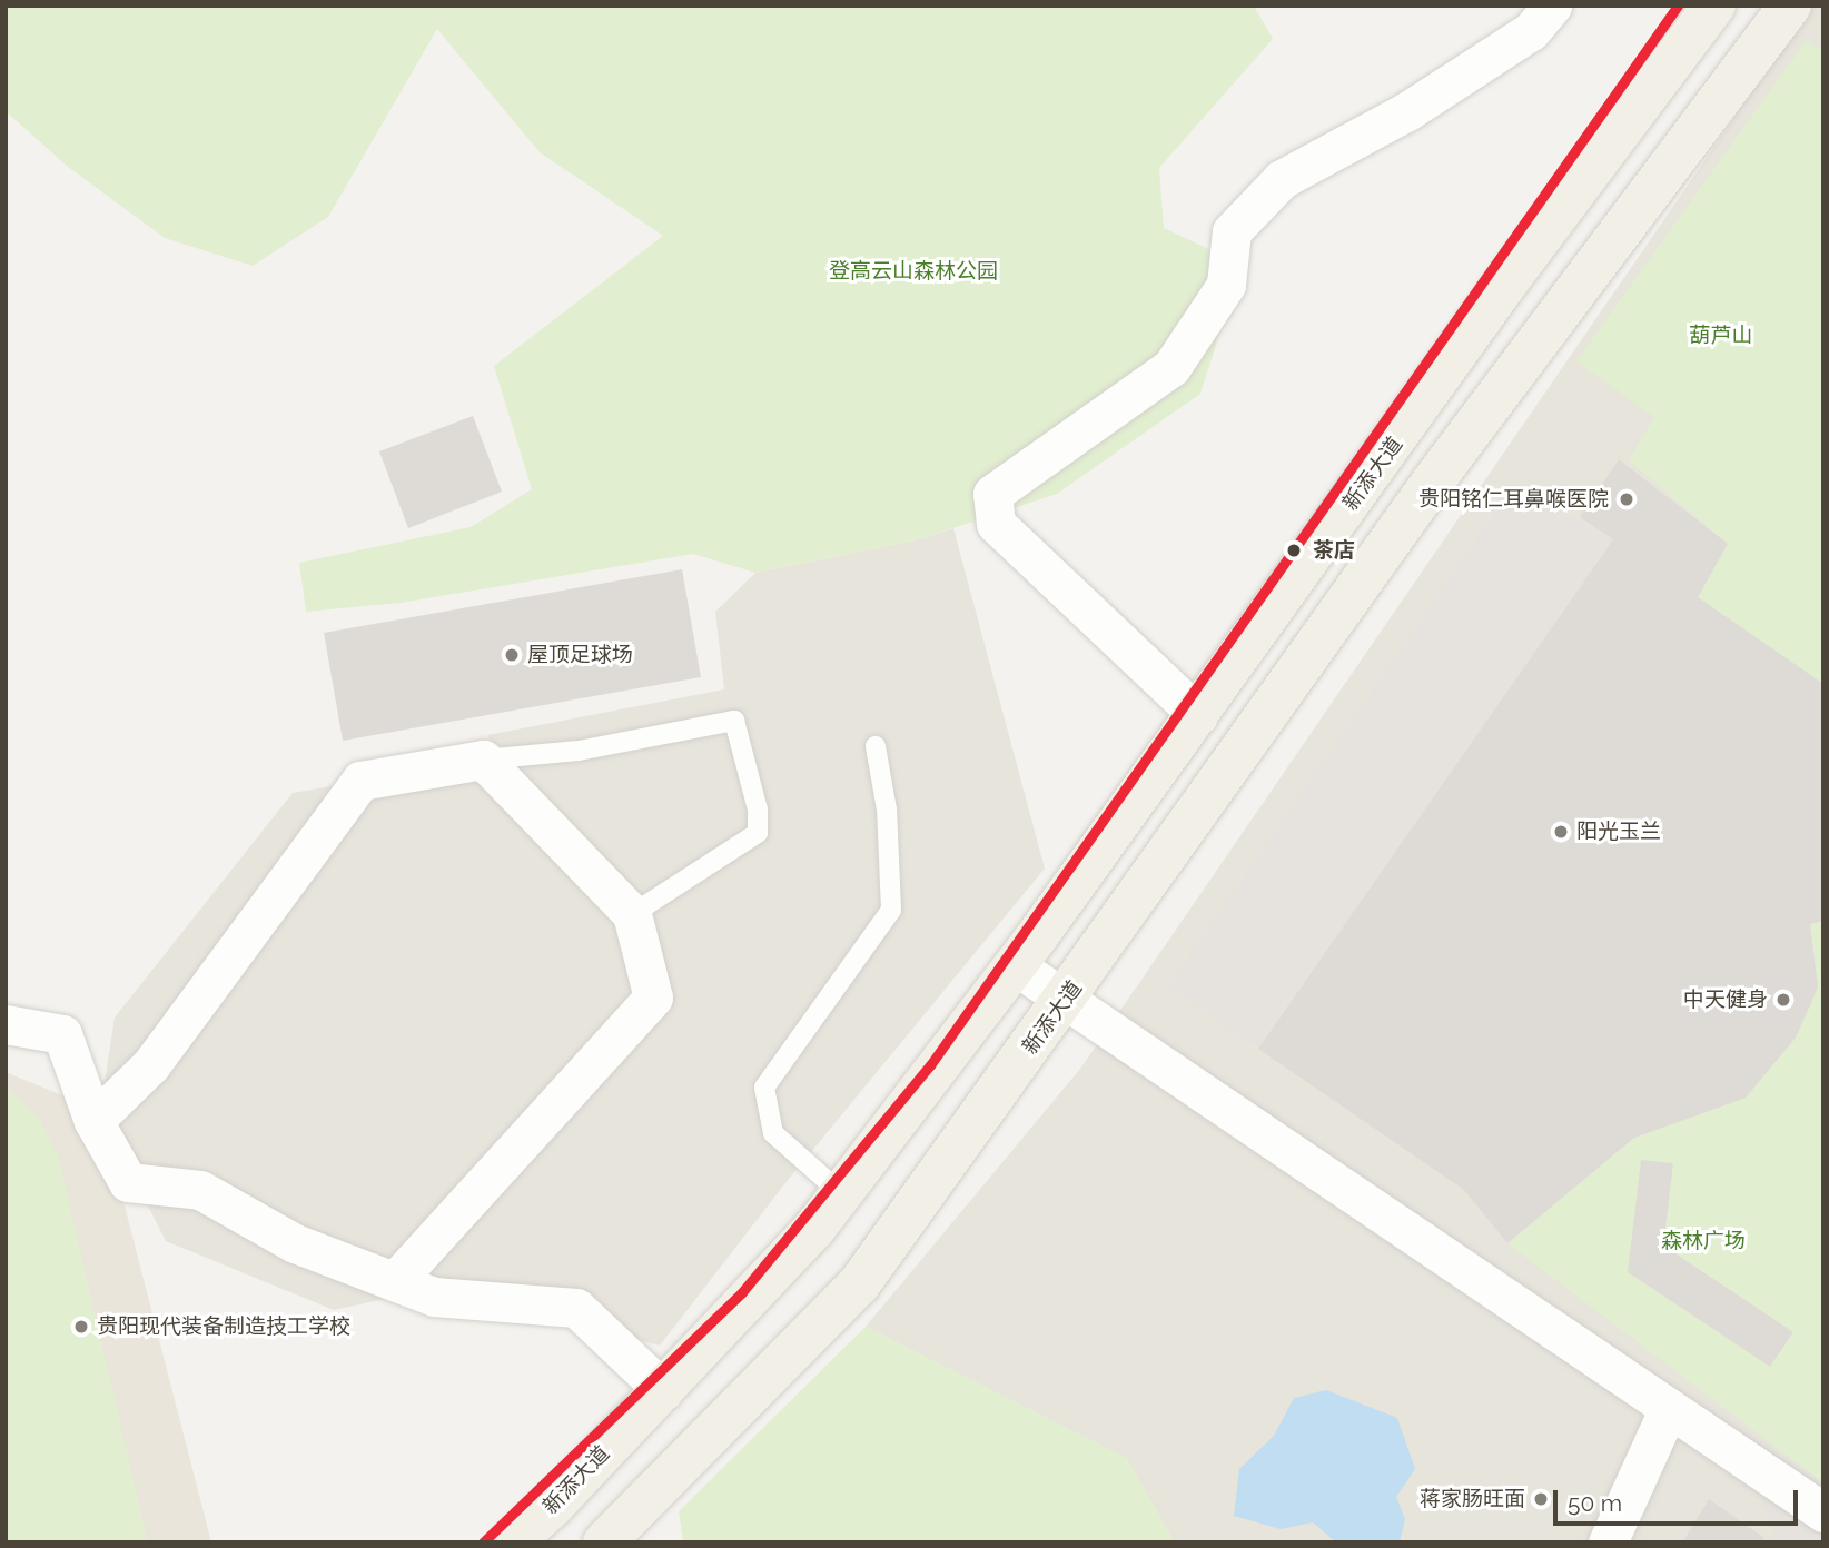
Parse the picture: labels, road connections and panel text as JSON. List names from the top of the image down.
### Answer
{
  "streets": {
    "main road": ["新添大道"]
  },
  "parks": ["登高云山森林公园", "葫芦山", "森林广场"],
  "places": [
    "贵阳铭仁耳鼻喉医院",
    "茶店",
    "屋顶足球场",
    "阳光玉兰",
    "中天健身",
    "贵阳现代装备制造技工学校",
    "蒋家肠旺面"
  ],
  "scale_bar": "50 m"
}
